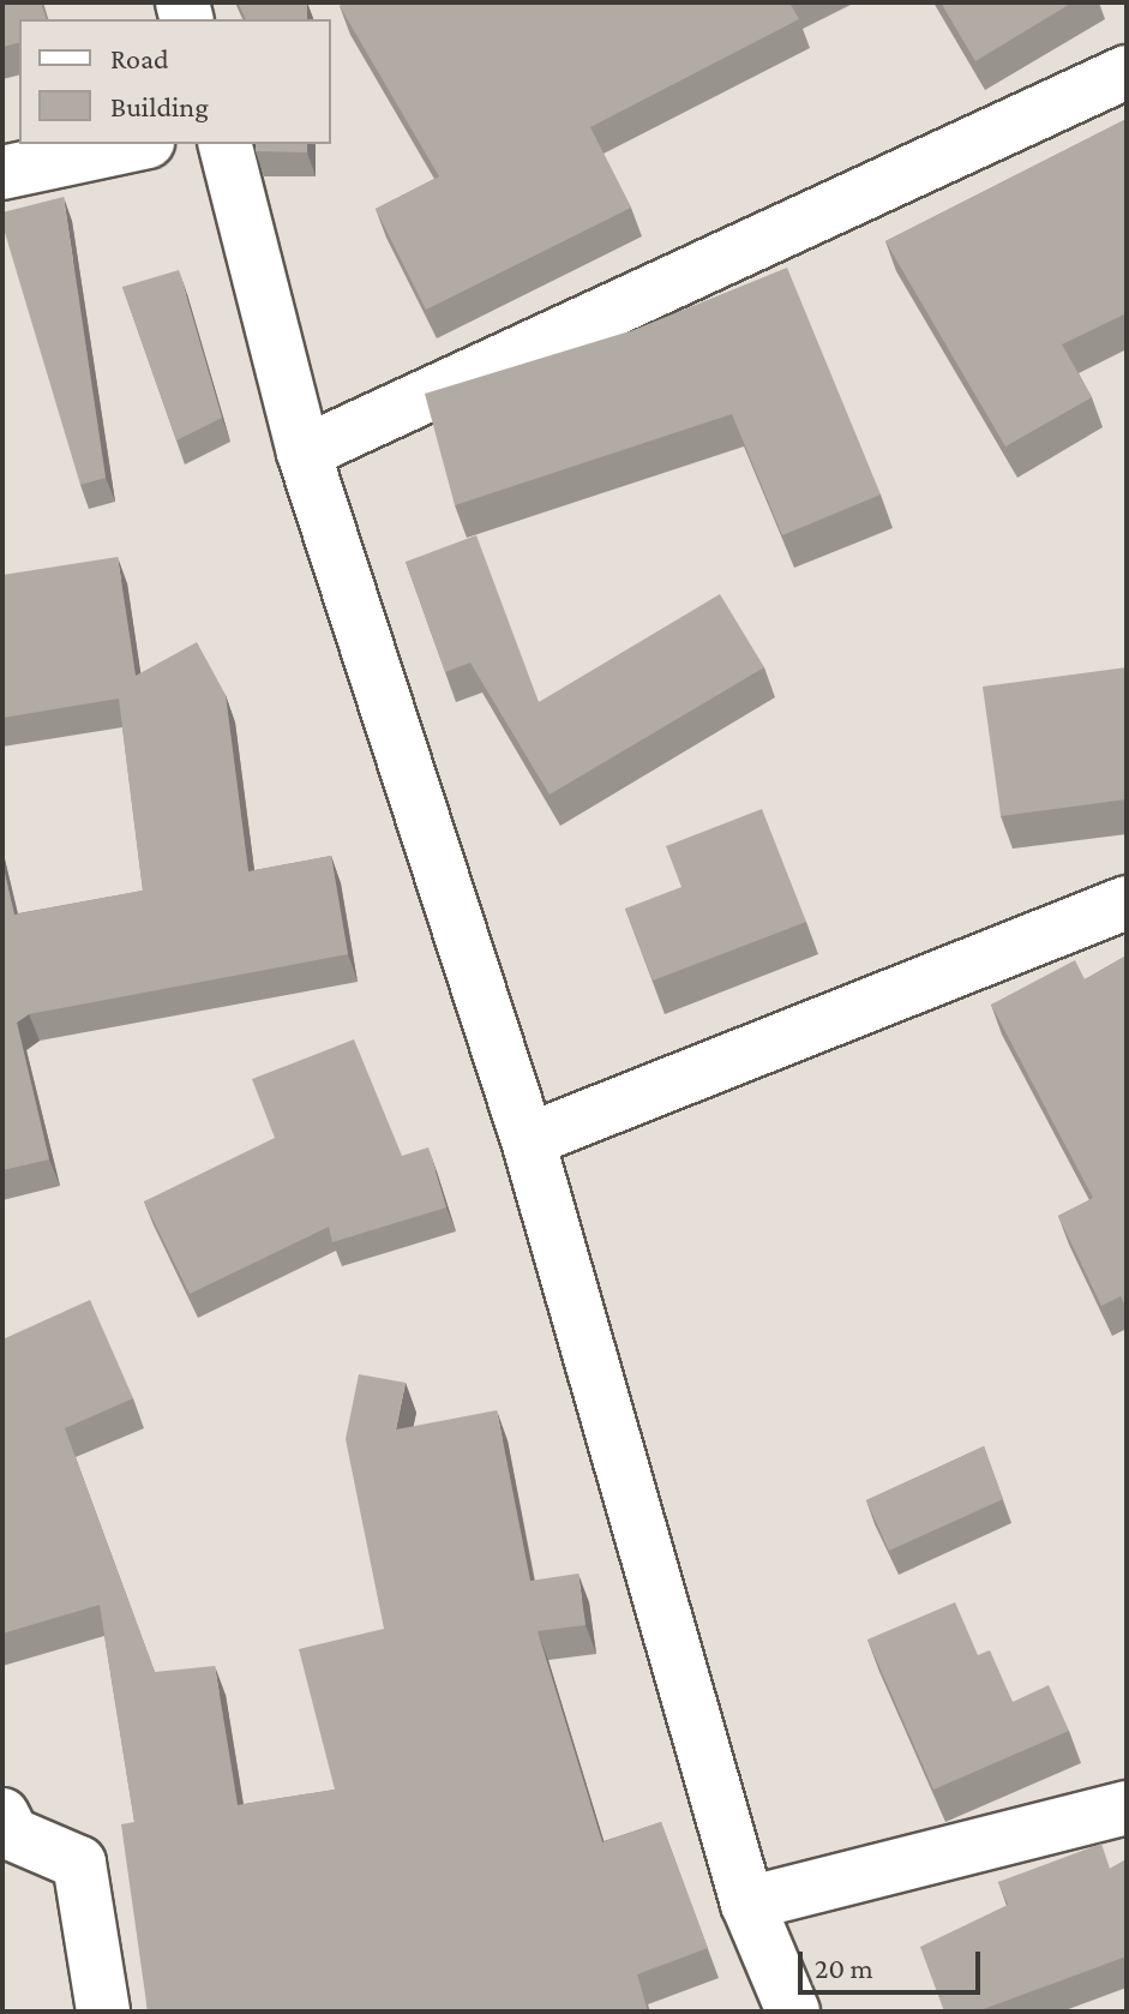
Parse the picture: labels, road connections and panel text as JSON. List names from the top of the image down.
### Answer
{
  "legend": ["Road", "Building"],
  "scale_bar": "20 m"
}
